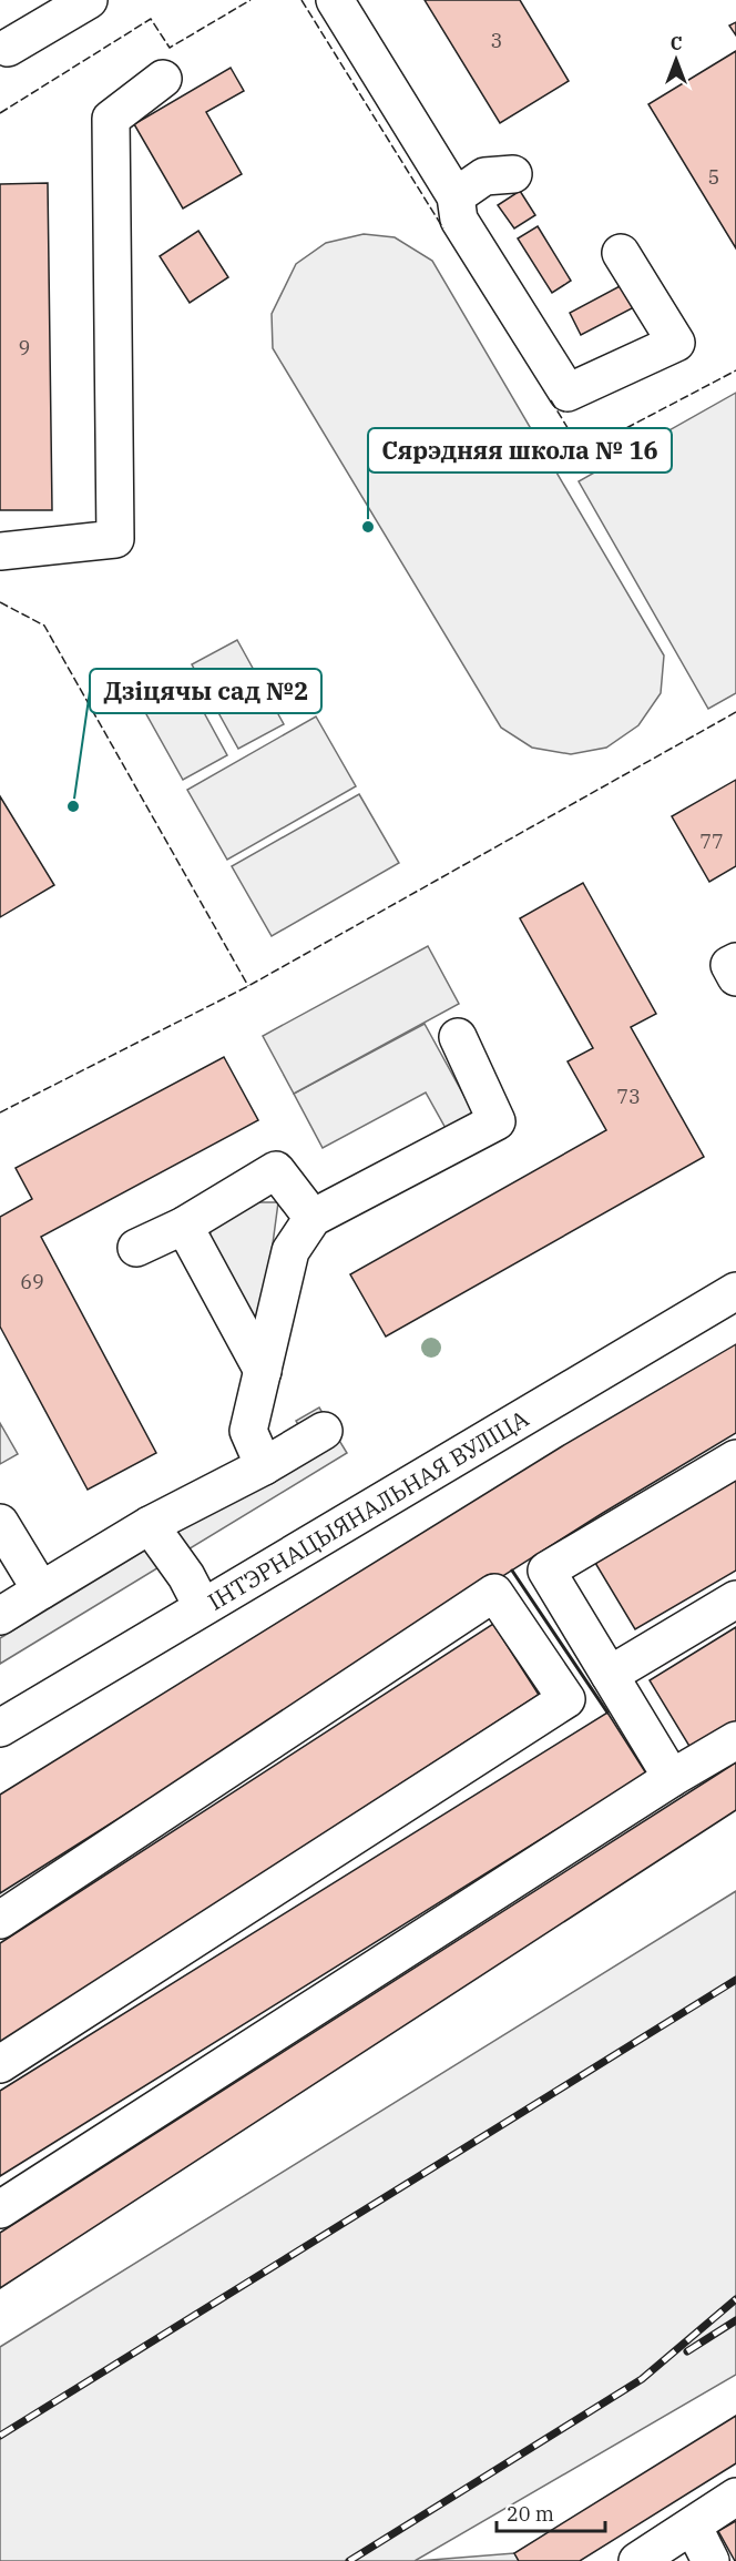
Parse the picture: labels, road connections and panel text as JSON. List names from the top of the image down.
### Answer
{
  "streets": {
    "street": ["ІНТЭРНАЦЫЯНАЛЬНАЯ ВУЛІЦА"]
  },
  "places": ["Сярэдняя школа № 16", "Дзіцячы сад №2"],
  "house_numbers": [
    "3",
    "5",
    "9",
    "77",
    "73",
    "69"
  ],
  "scale_bar": "20 m",
  "north": "top"
}
